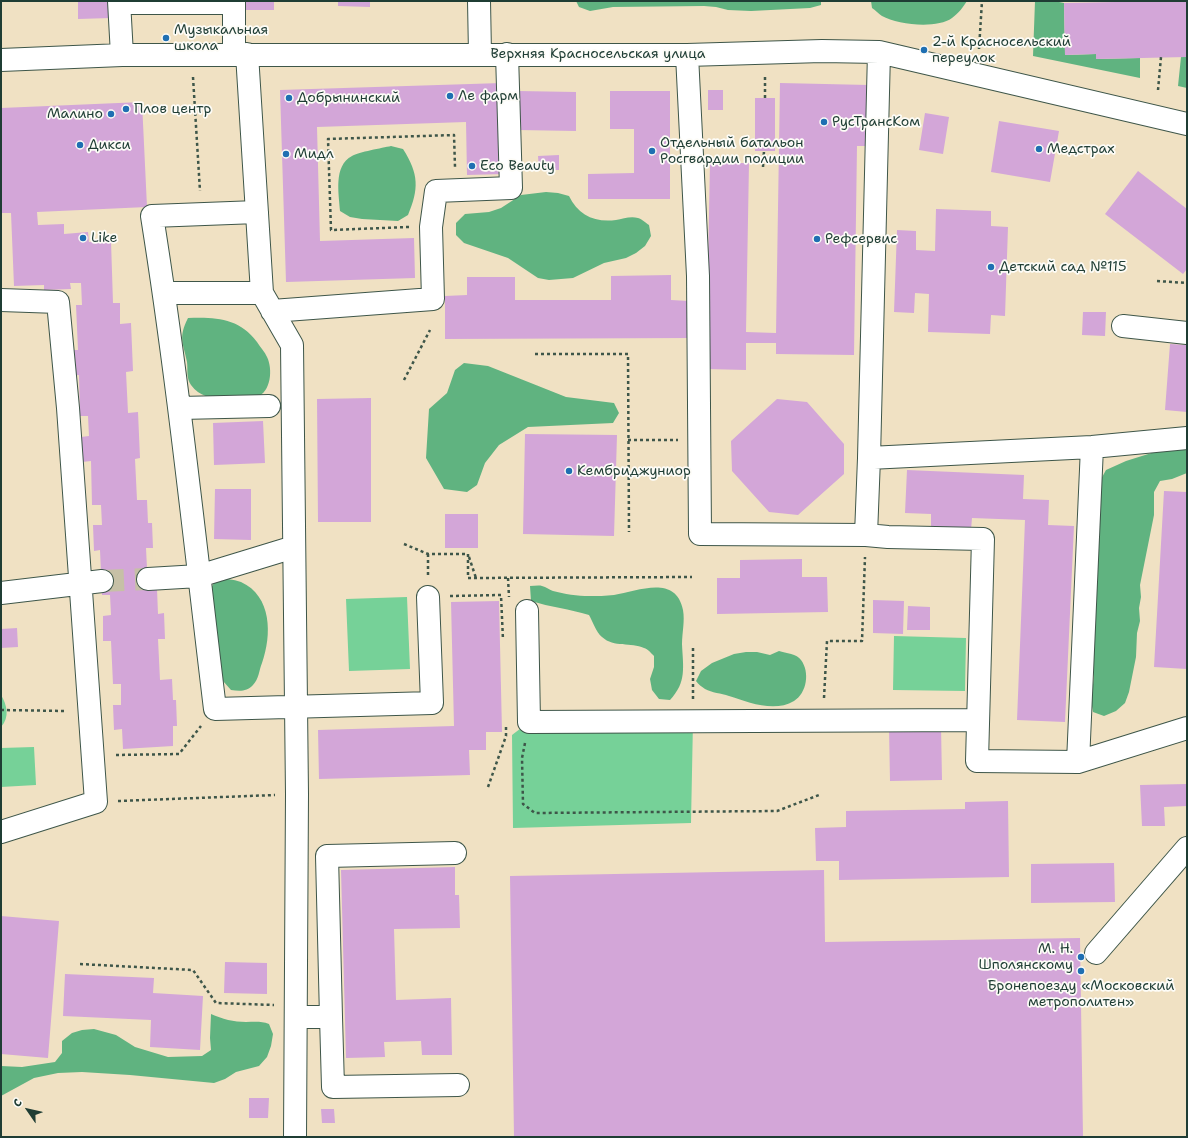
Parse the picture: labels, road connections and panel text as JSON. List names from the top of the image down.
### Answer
{
  "streets": {
    "street": ["Верхняя Красносельская улица"]
  },
  "places": [
    "Музыкальная школа",
    "2-й Красносельский переулок",
    "Ле фарм",
    "Добрынинский",
    "Плов центр",
    "Малино",
    "РусТрансКом",
    "Дикси",
    "Медстрах",
    "Отдельный батальон Росгвардии полиции",
    "Мидл",
    "Eco Beauty",
    "Like",
    "Рефсервис",
    "Детский сад №115",
    "Кембриджуниор",
    "М. Н. Шполянскому",
    "Бронепоезду «Московский метрополитен»"
  ],
  "north": "top left"
}
